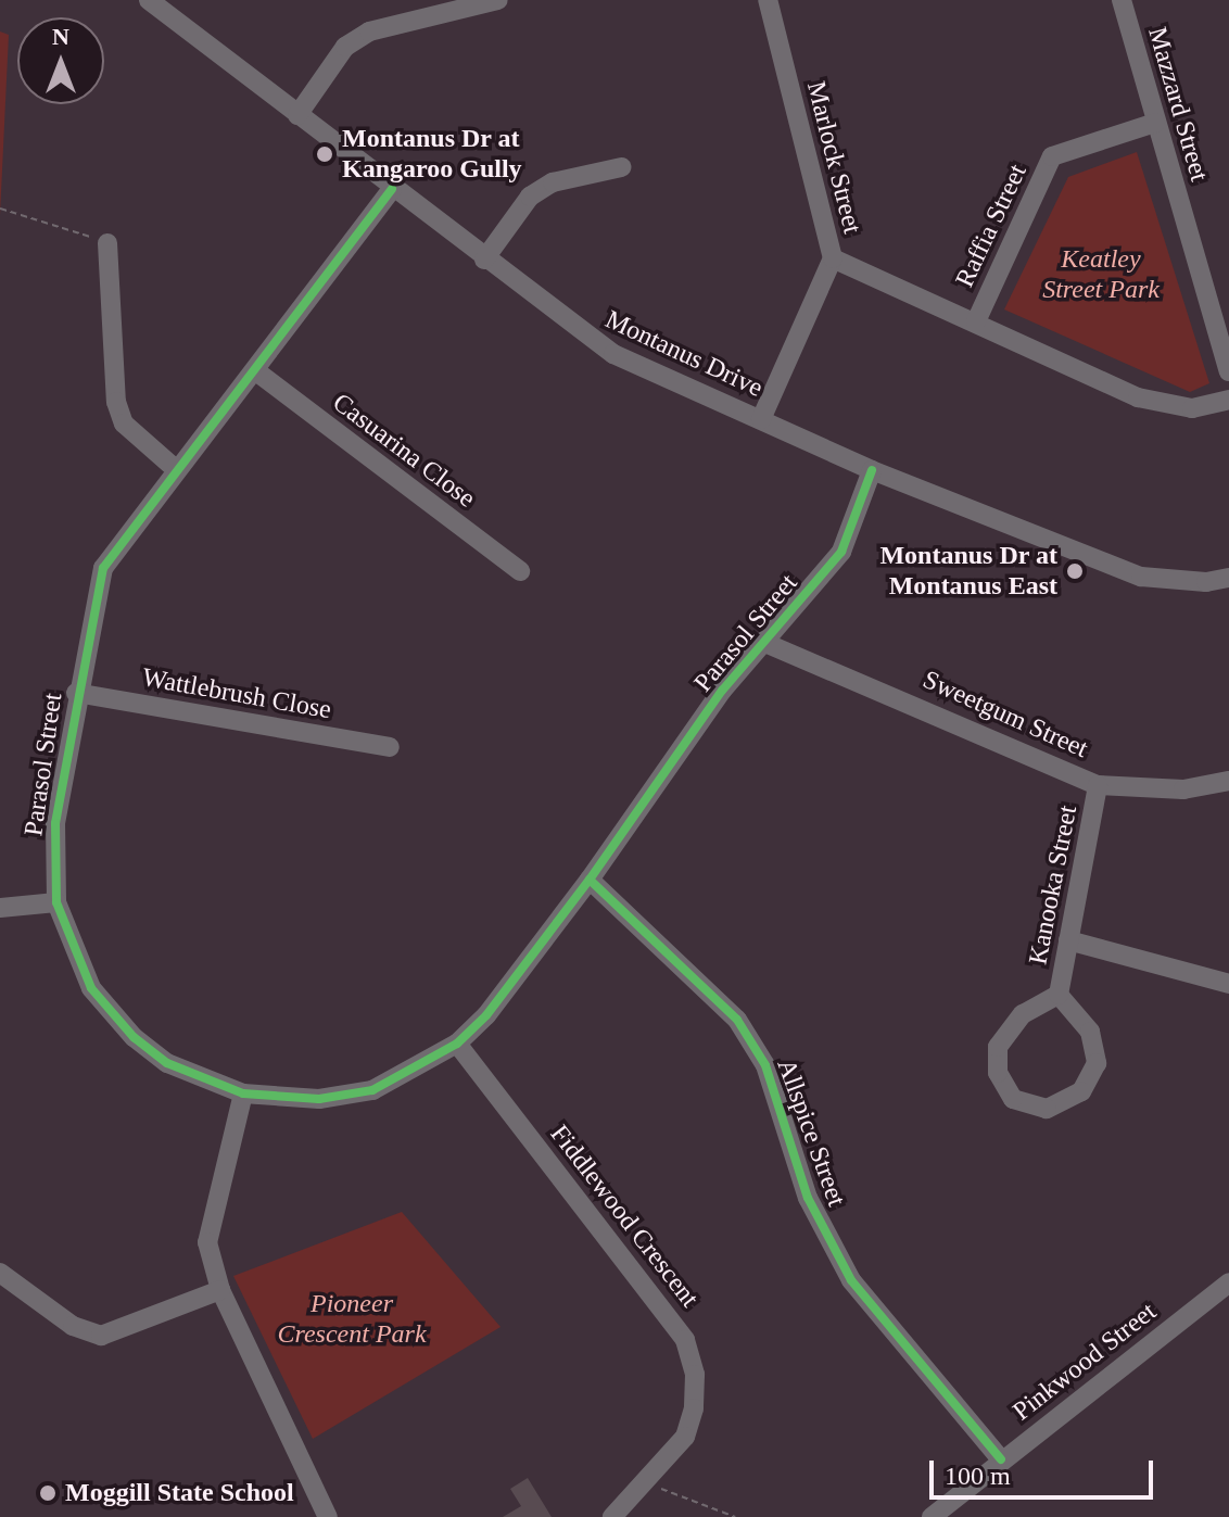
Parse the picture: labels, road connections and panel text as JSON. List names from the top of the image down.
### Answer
{
  "streets": {
    "street": [
      "Mazzard Street",
      "Marlock Street",
      "Raffia Street",
      "Montanus Drive",
      "Casuarina Close",
      "Parasol Street",
      "Wattlebrush Close",
      "Sweetgum Street",
      "Kanooka Street",
      "Allspice Street",
      "Fiddlewood Crescent",
      "Pinkwood Street"
    ]
  },
  "crossings": [
    ["Mazzard Street", "Raffia Street"],
    ["Marlock Street", "Montanus Drive"],
    ["Montanus Drive", "Parasol Street"],
    ["Casuarina Close", "Parasol Street"],
    ["Parasol Street", "Wattlebrush Close"],
    ["Parasol Street", "Sweetgum Street"],
    ["Parasol Street", "Allspice Street"],
    ["Parasol Street", "Fiddlewood Crescent"],
    ["Sweetgum Street", "Kanooka Street"],
    ["Allspice Street", "Pinkwood Street"]
  ],
  "parks": ["Keatley Street Park", "Pioneer Crescent Park"],
  "places": ["Montanus Dr at Kangaroo Gully", "Montanus Dr at Montanus East", "Moggill State School"],
  "scale_bar": "100 m",
  "north": "top"
}
